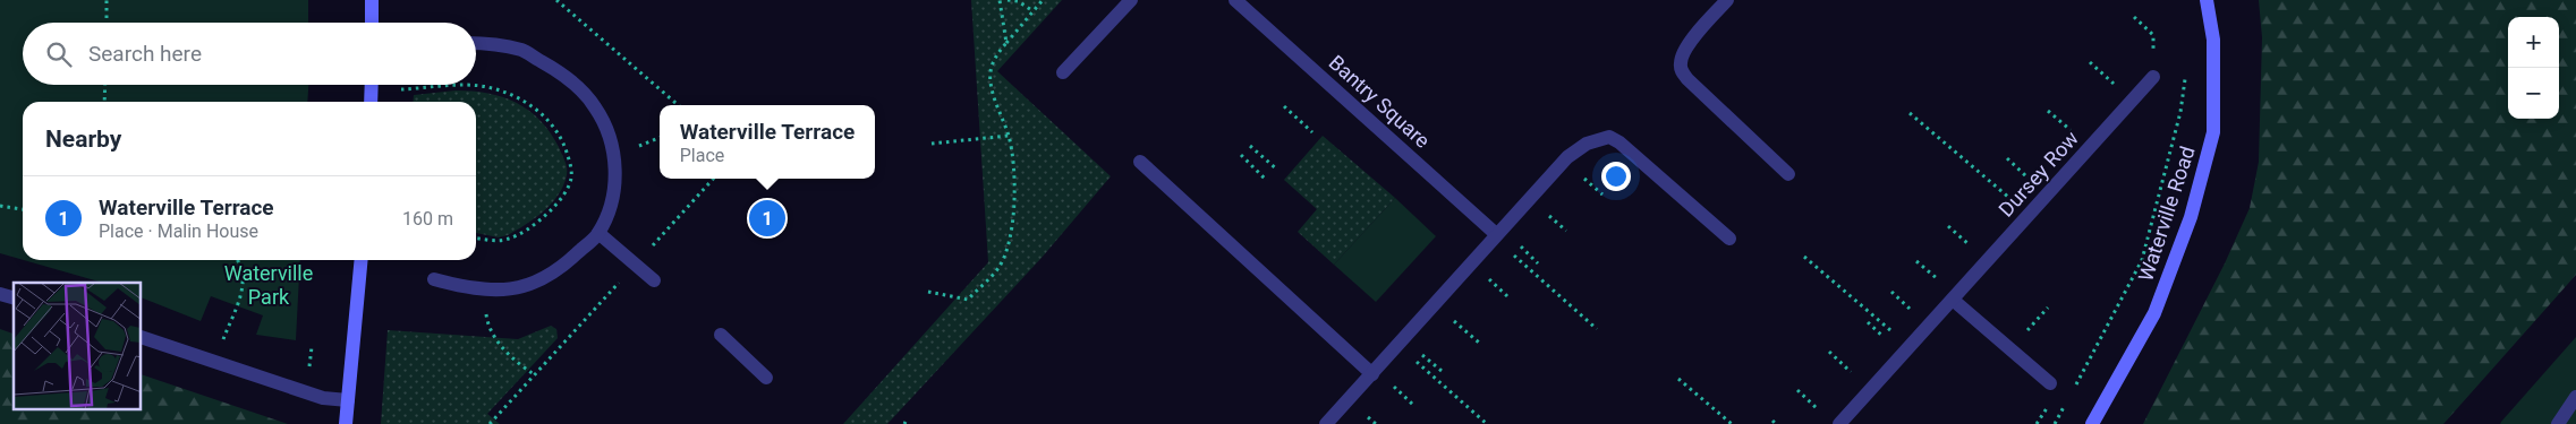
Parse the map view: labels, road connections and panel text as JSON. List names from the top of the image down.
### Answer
{
  "streets": {
    "street": ["Bantry Square", "Dursey Row", "Waterville Road"]
  },
  "parks": ["Waterville Park"],
  "page": {
    "map_buttons": ["+", "−"],
    "search": "Search here",
    "heading": "Nearby",
    "popup": ["Waterville Terrace", "Place"],
    "list": [
      {
        "mark": "1",
        "name": "Waterville Terrace",
        "note": "Place · Malin House",
        "value": "160 m"
      }
    ],
    "pins": "1"
  }
}
